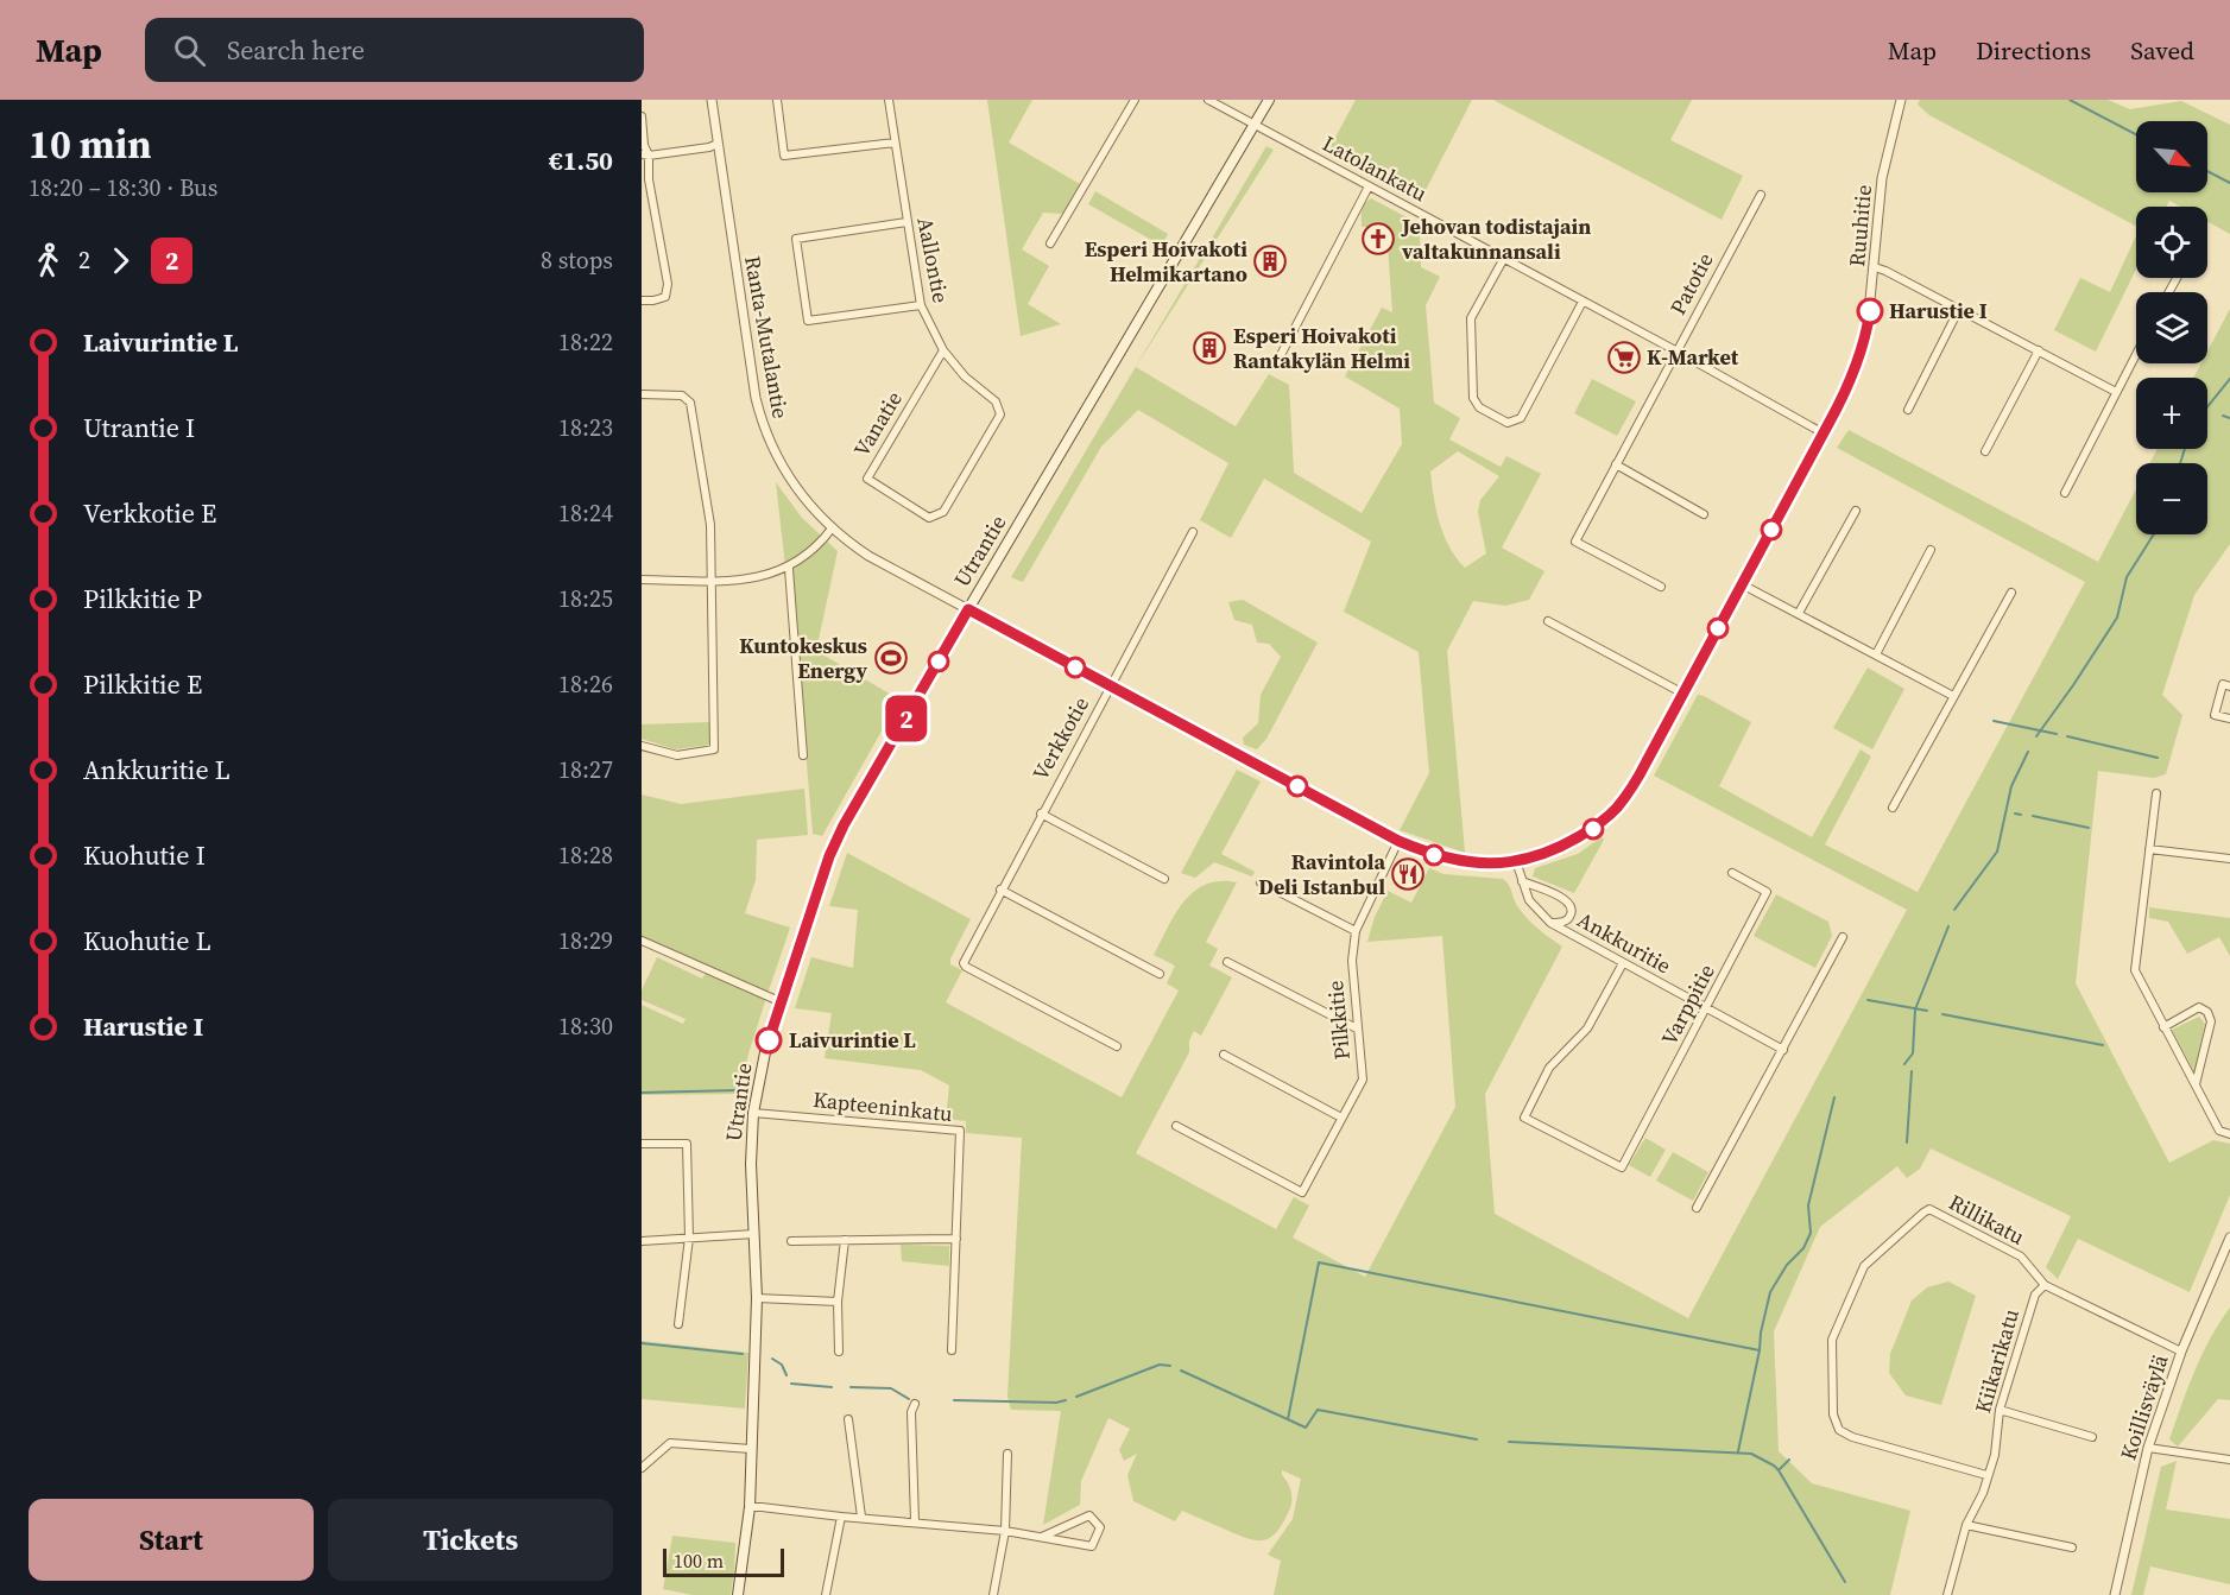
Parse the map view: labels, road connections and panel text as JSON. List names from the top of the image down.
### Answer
{
  "streets": {
    "main road": ["Utrantie"],
    "street": [
      "Latolankatu",
      "Ruuhitie",
      "Aallontie",
      "Patotie",
      "Ranta-Mutalantie",
      "Vanatie",
      "Verkkotie",
      "Ankkuritie",
      "Varppitie",
      "Pilkkitie",
      "Kapteeninkatu",
      "Rillikatu",
      "Kiikarikatu",
      "Koillisväylä"
    ]
  },
  "crossings": [
    ["Latolankatu", "Ruuhitie"],
    ["Latolankatu", "Patotie"],
    ["Latolankatu", "Utrantie"],
    ["Ruuhitie", "Ranta-Mutalantie"],
    ["Ruuhitie", "Utrantie"],
    ["Ruuhitie", "Verkkotie"],
    ["Ruuhitie", "Ankkuritie"],
    ["Ruuhitie", "Pilkkitie"],
    ["Aallontie", "Vanatie"],
    ["Ranta-Mutalantie", "Utrantie"],
    ["Utrantie", "Kapteeninkatu"],
    ["Ankkuritie", "Varppitie"],
    ["Rillikatu", "Kiikarikatu"]
  ],
  "places": {
    "church": ["Jehovan todistajain valtakunnansali"],
    "building": ["Esperi Hoivakoti Helmikartano", "Esperi Hoivakoti Rantakylän Helmi"],
    "other": ["Harustie I", "Laivurintie L"],
    "supermarket": ["K-Market"],
    "sports": ["Kuntokeskus Energy"],
    "restaurant": ["Ravintola Deli Istanbul"]
  },
  "lines": ["bus line 2"],
  "scale_bar": "100 m",
  "north": "bottom right",
  "page": {
    "header": "Map",
    "search": "Search here",
    "nav": ["Map", "Directions", "Saved"],
    "heading": ["10 min", "18:20 – 18:30 · Bus", "€1.50"],
    "on_map": "2",
    "map_buttons": ["+", "−"],
    "legs": ["2", "2", "8 stops"],
    "list": [
      {
        "name": "Laivurintie L",
        "value": "18:22"
      },
      {
        "name": "Utrantie I",
        "value": "18:23"
      },
      {
        "name": "Verkkotie E",
        "value": "18:24"
      },
      {
        "name": "Pilkkitie P",
        "value": "18:25"
      },
      {
        "name": "Pilkkitie E",
        "value": "18:26"
      },
      {
        "name": "Ankkuritie L",
        "value": "18:27"
      },
      {
        "name": "Kuohutie I",
        "value": "18:28"
      },
      {
        "name": "Kuohutie L",
        "value": "18:29"
      },
      {
        "name": "Harustie I",
        "value": "18:30"
      }
    ],
    "buttons": ["Start", "Tickets"],
    "scale": "100 m"
  }
}
